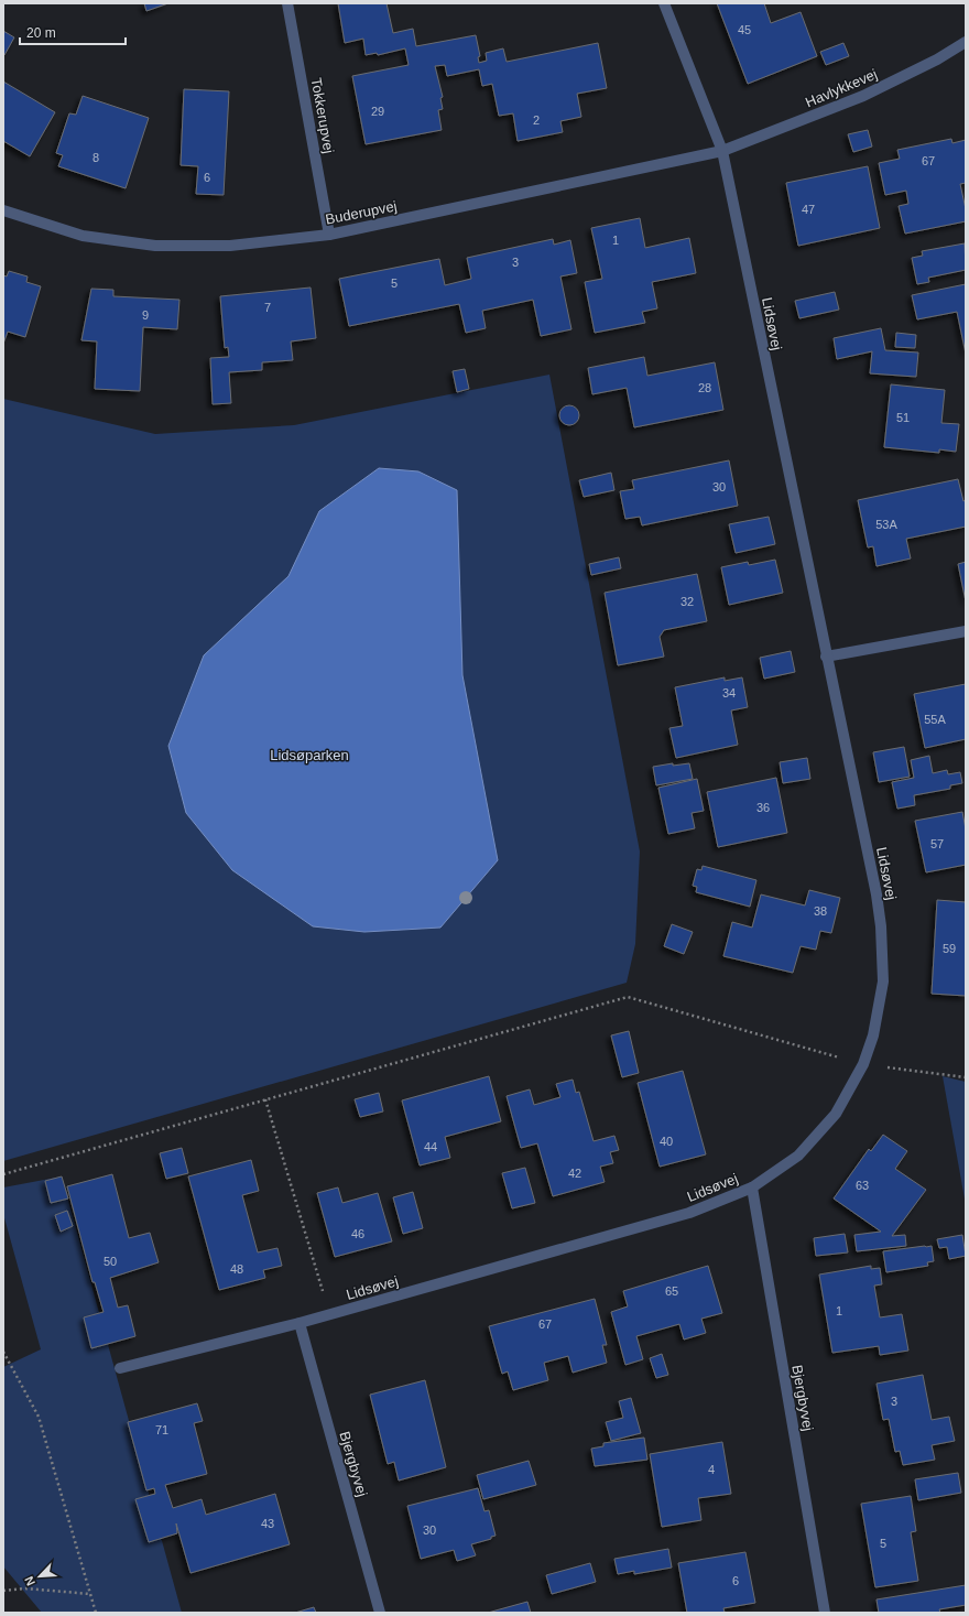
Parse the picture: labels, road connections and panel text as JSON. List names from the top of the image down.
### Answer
{
  "streets": {
    "street": [
      "Havlykkevej",
      "Tokkerupvej",
      "Buderupvej",
      "Lidsøvej",
      "Bjergbyvej"
    ]
  },
  "crossings": [
    ["Havlykkevej", "Buderupvej"],
    ["Havlykkevej", "Lidsøvej"],
    ["Tokkerupvej", "Buderupvej"],
    ["Buderupvej", "Lidsøvej"],
    ["Lidsøvej", "Bjergbyvej"]
  ],
  "parks": ["Lidsøparken"],
  "house_numbers": [
    "45",
    "29",
    "2",
    "8",
    "67",
    "6",
    "47",
    "1",
    "3",
    "5",
    "7",
    "9",
    "28",
    "51",
    "30",
    "53A",
    "32",
    "34",
    "55A",
    "36",
    "57",
    "38",
    "59",
    "40",
    "44",
    "42",
    "63",
    "46",
    "50",
    "48",
    "65",
    "1",
    "67",
    "3",
    "71",
    "4",
    "43",
    "30",
    "5",
    "6"
  ],
  "scale_bar": "20 m",
  "north": "bottom left"
}
